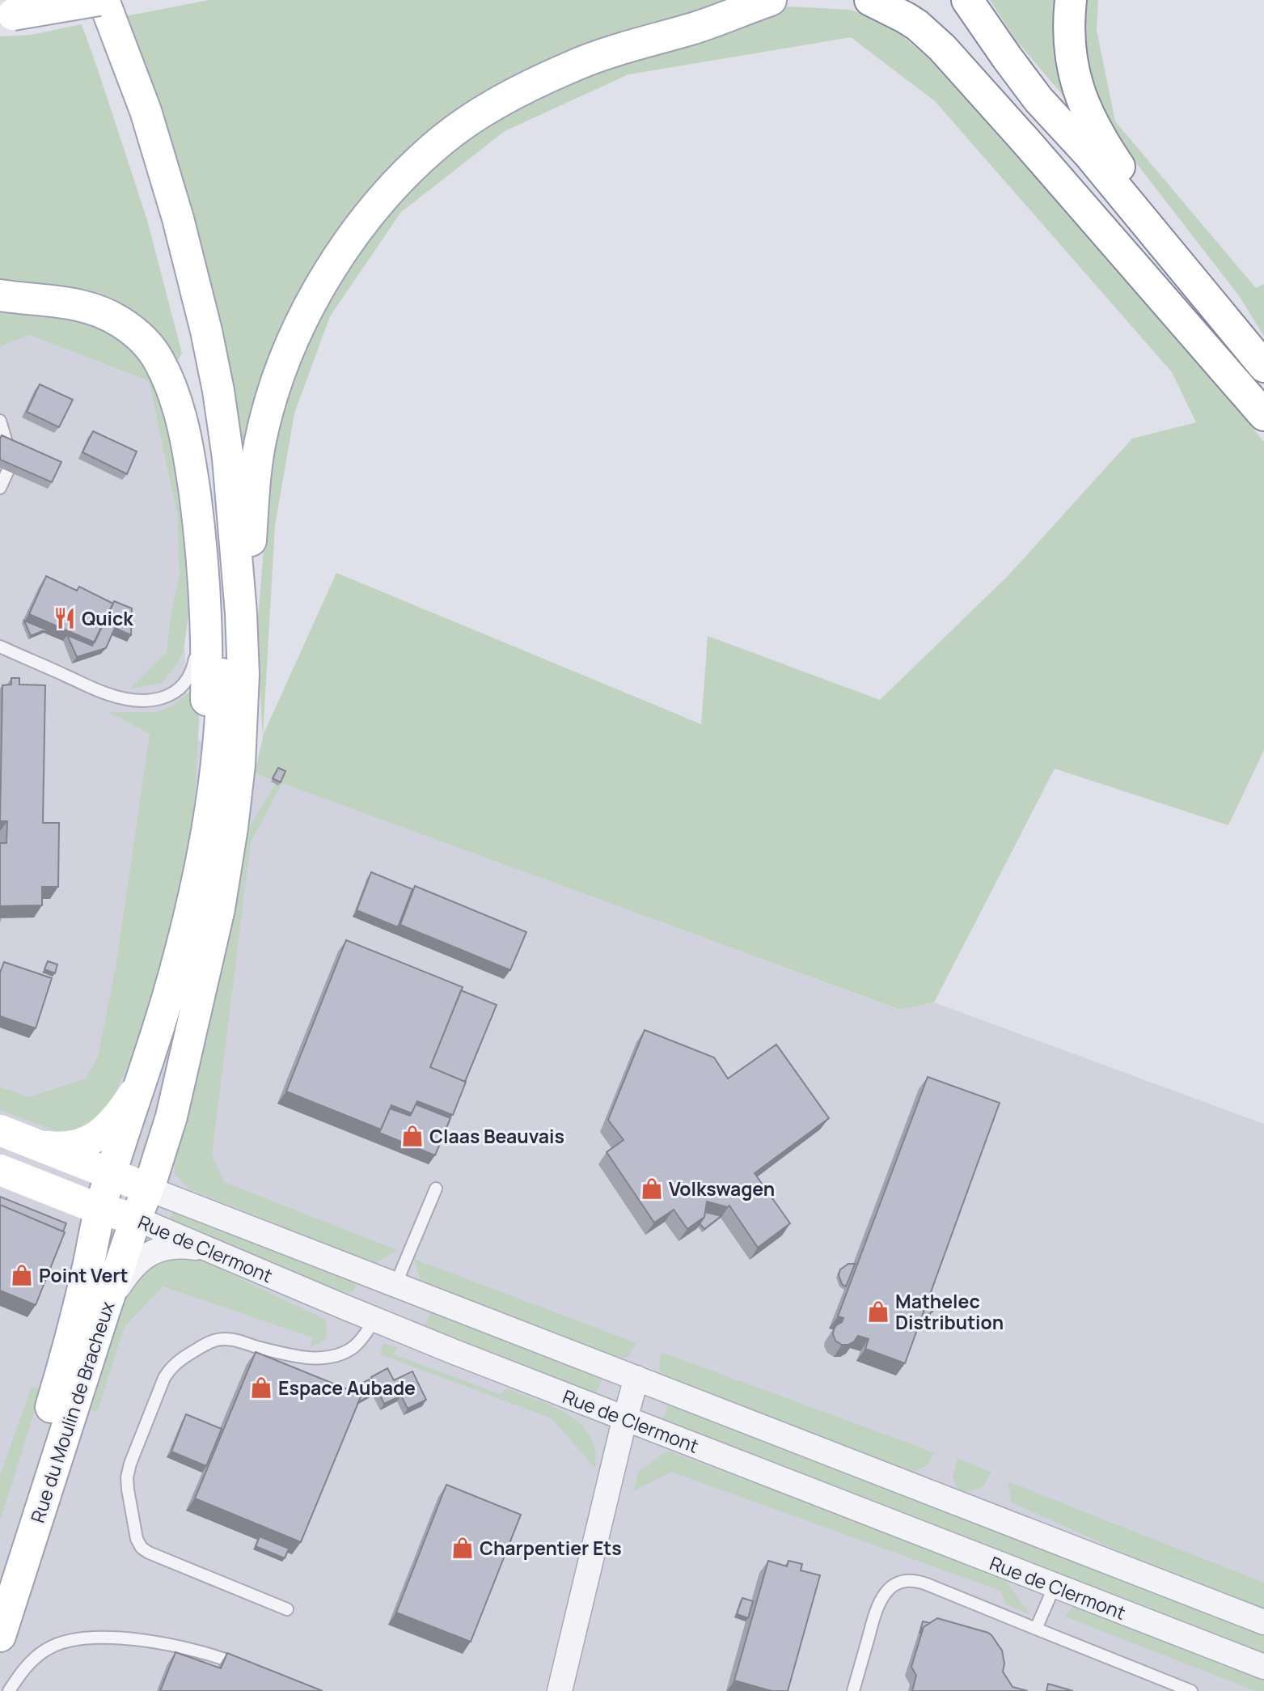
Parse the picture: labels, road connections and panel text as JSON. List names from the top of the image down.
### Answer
{
  "streets": {
    "main road": ["Rue de Clermont", "Rue du Moulin de Bracheux"]
  },
  "crossings": [
    ["Rue de Clermont", "Rue du Moulin de Bracheux"]
  ],
  "places": {
    "restaurant": ["Quick"],
    "shop": [
      "Claas Beauvais",
      "Volkswagen",
      "Point Vert",
      "Mathelec Distribution",
      "Espace Aubade",
      "Charpentier Ets"
    ]
  }
}
